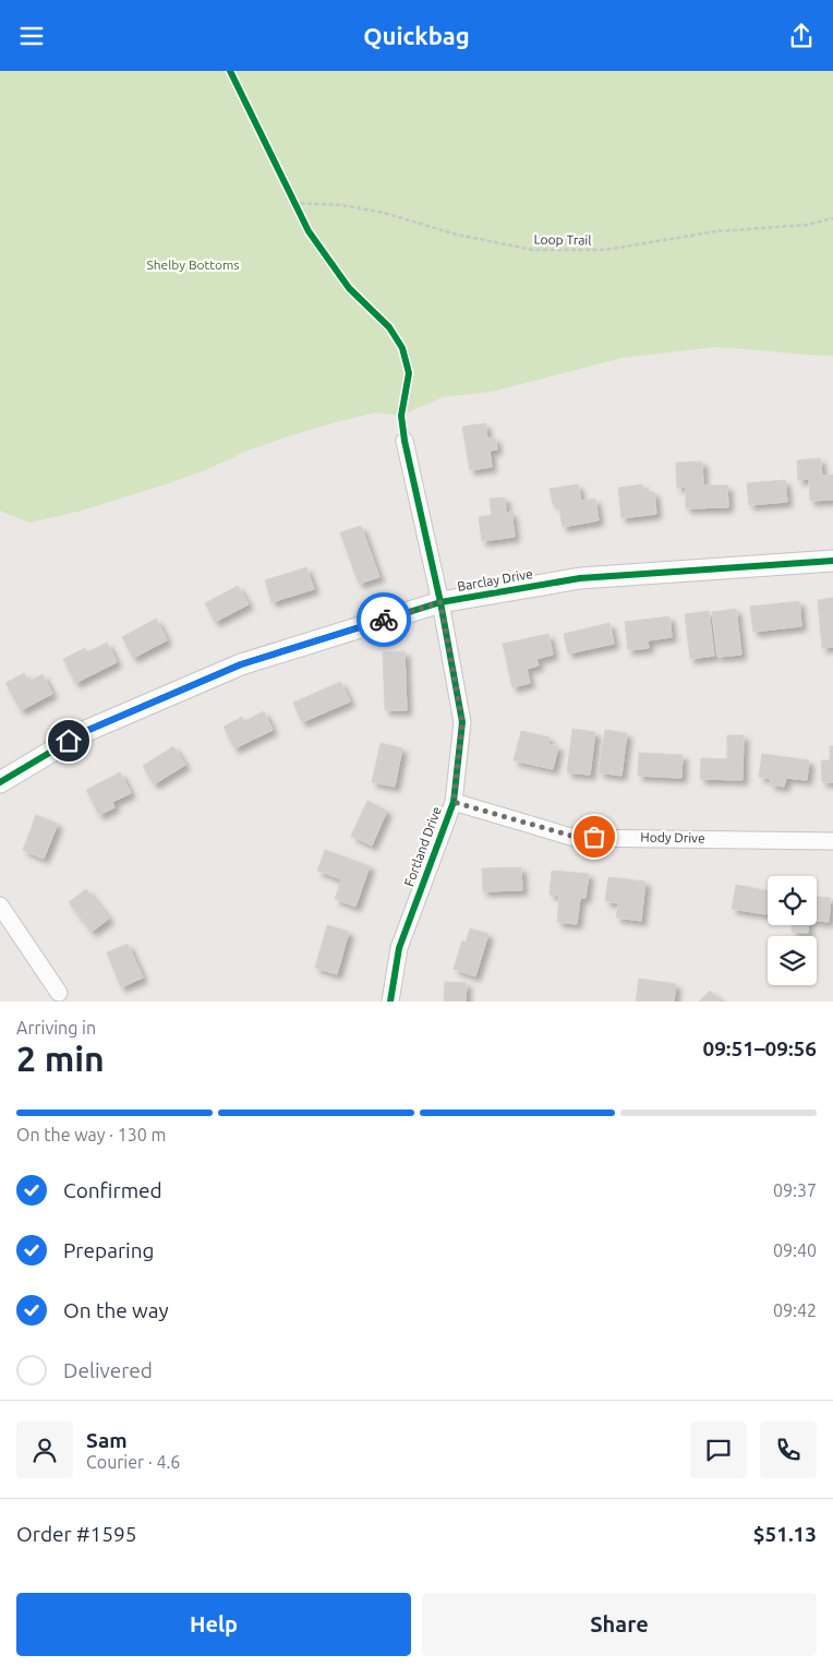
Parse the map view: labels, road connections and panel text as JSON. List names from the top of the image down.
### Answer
{
  "streets": {
    "street": ["Barclay Drive", "Hody Drive", "Fortland Drive"],
    "path": ["Loop Trail"]
  },
  "crossings": [
    ["Barclay Drive", "Fortland Drive"],
    ["Hody Drive", "Fortland Drive"]
  ],
  "parks": ["Shelby Bottoms"],
  "page": {
    "header": "Quickbag",
    "heading": ["2 min", "Arriving in", "09:51–09:56"],
    "panel": [
      "Sam",
      "Courier · 4.6",
      "Order #1595",
      "$51.13"
    ],
    "bar": "On the way · 130 m",
    "list": [
      ["Confirmed", "09:37"],
      ["Preparing", "09:40"],
      ["On the way", "09:42"],
      "Delivered"
    ],
    "buttons": ["Help", "Share"]
  }
}
